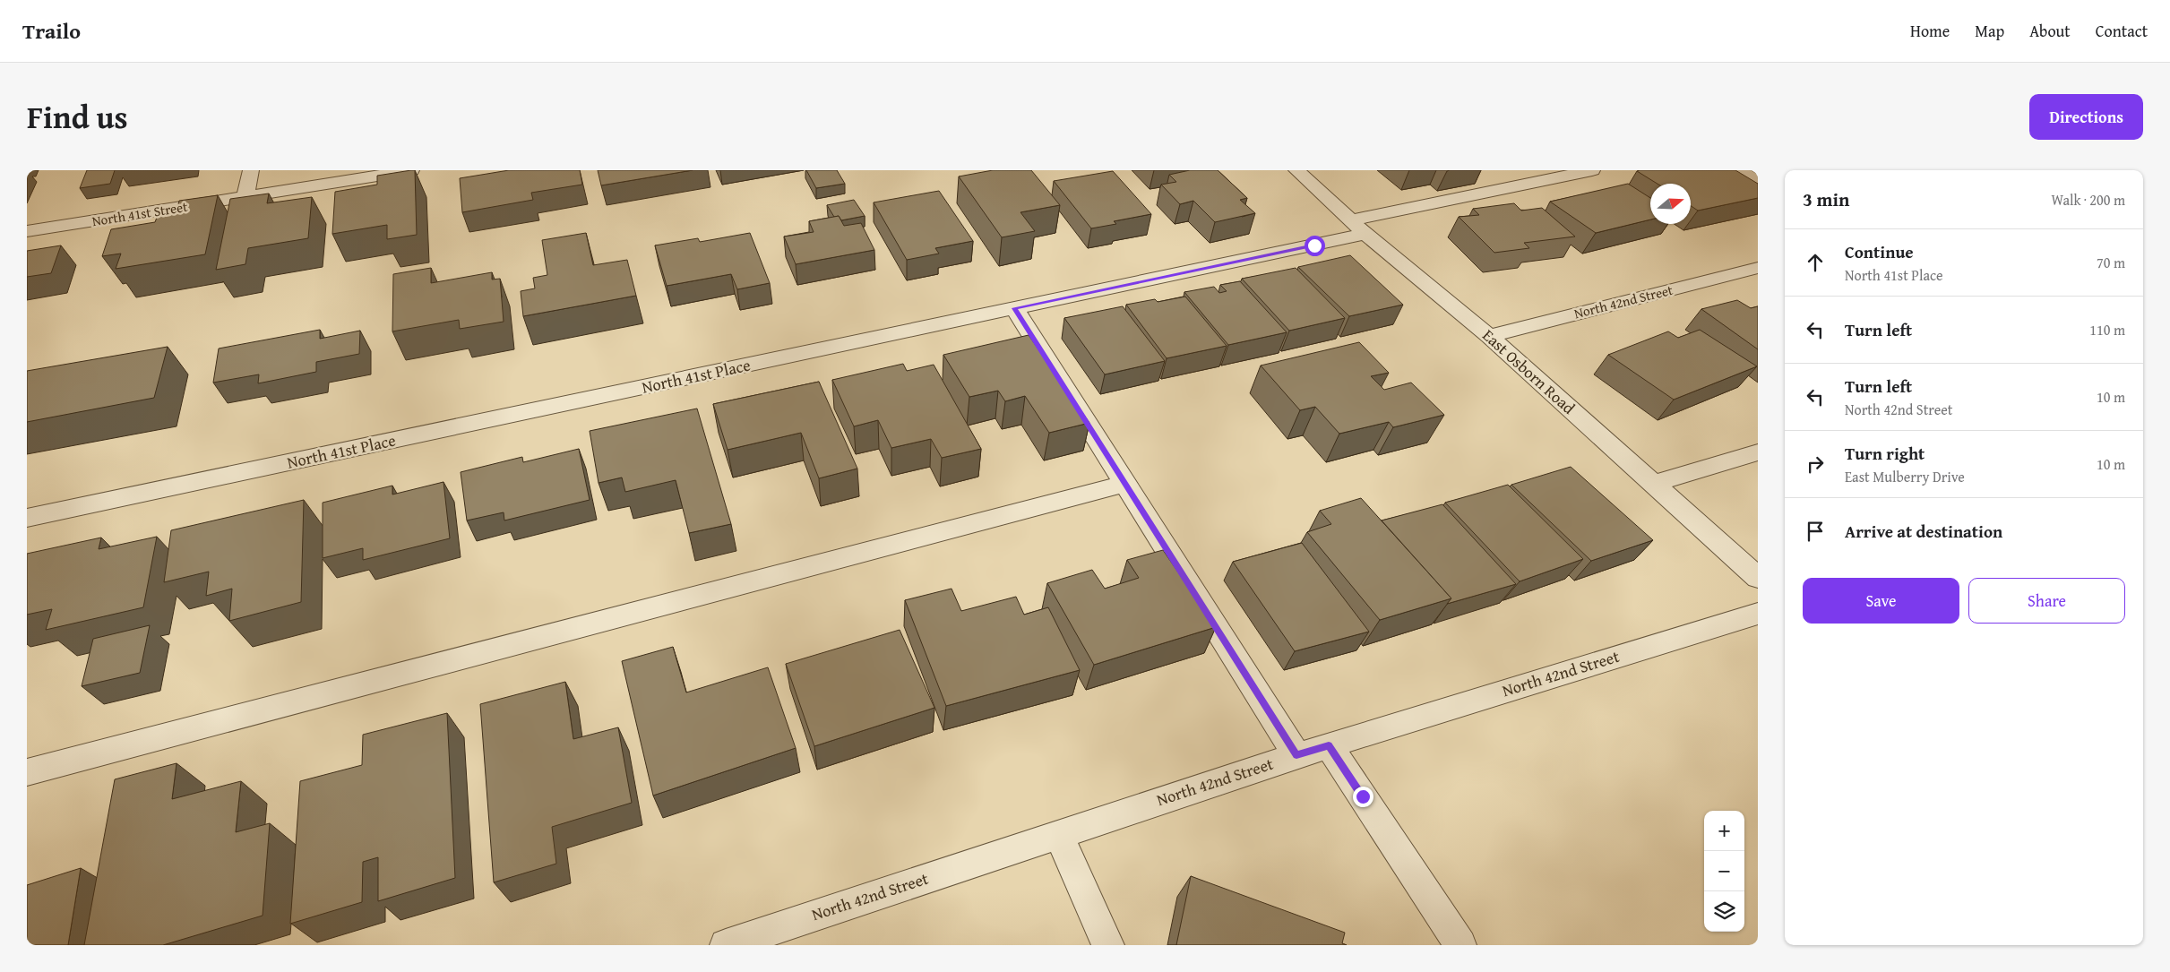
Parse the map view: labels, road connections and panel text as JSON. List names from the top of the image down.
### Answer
{
  "streets": {
    "street": [
      "North 41st Street",
      "North 42nd Street",
      "East Osborn Road",
      "North 41st Place"
    ]
  },
  "crossings": [
    ["North 42nd Street", "East Osborn Road"],
    ["East Osborn Road", "North 41st Place"]
  ],
  "north": "right",
  "page": {
    "header": "Trailo",
    "nav": [
      "Home",
      "Map",
      "About",
      "Contact"
    ],
    "title": "Find us",
    "buttons": [
      "Directions",
      ["Save", "Share"]
    ],
    "heading": ["3 min", "Walk · 200 m"],
    "list": [
      ["Continue", "North 41st Place", "70 m"],
      ["Turn left", "110 m"],
      ["Turn left", "North 42nd Street", "10 m"],
      ["Turn right", "East Mulberry Drive", "10 m"],
      "Arrive at destination"
    ],
    "map_buttons": ["+", "−"]
  }
}
